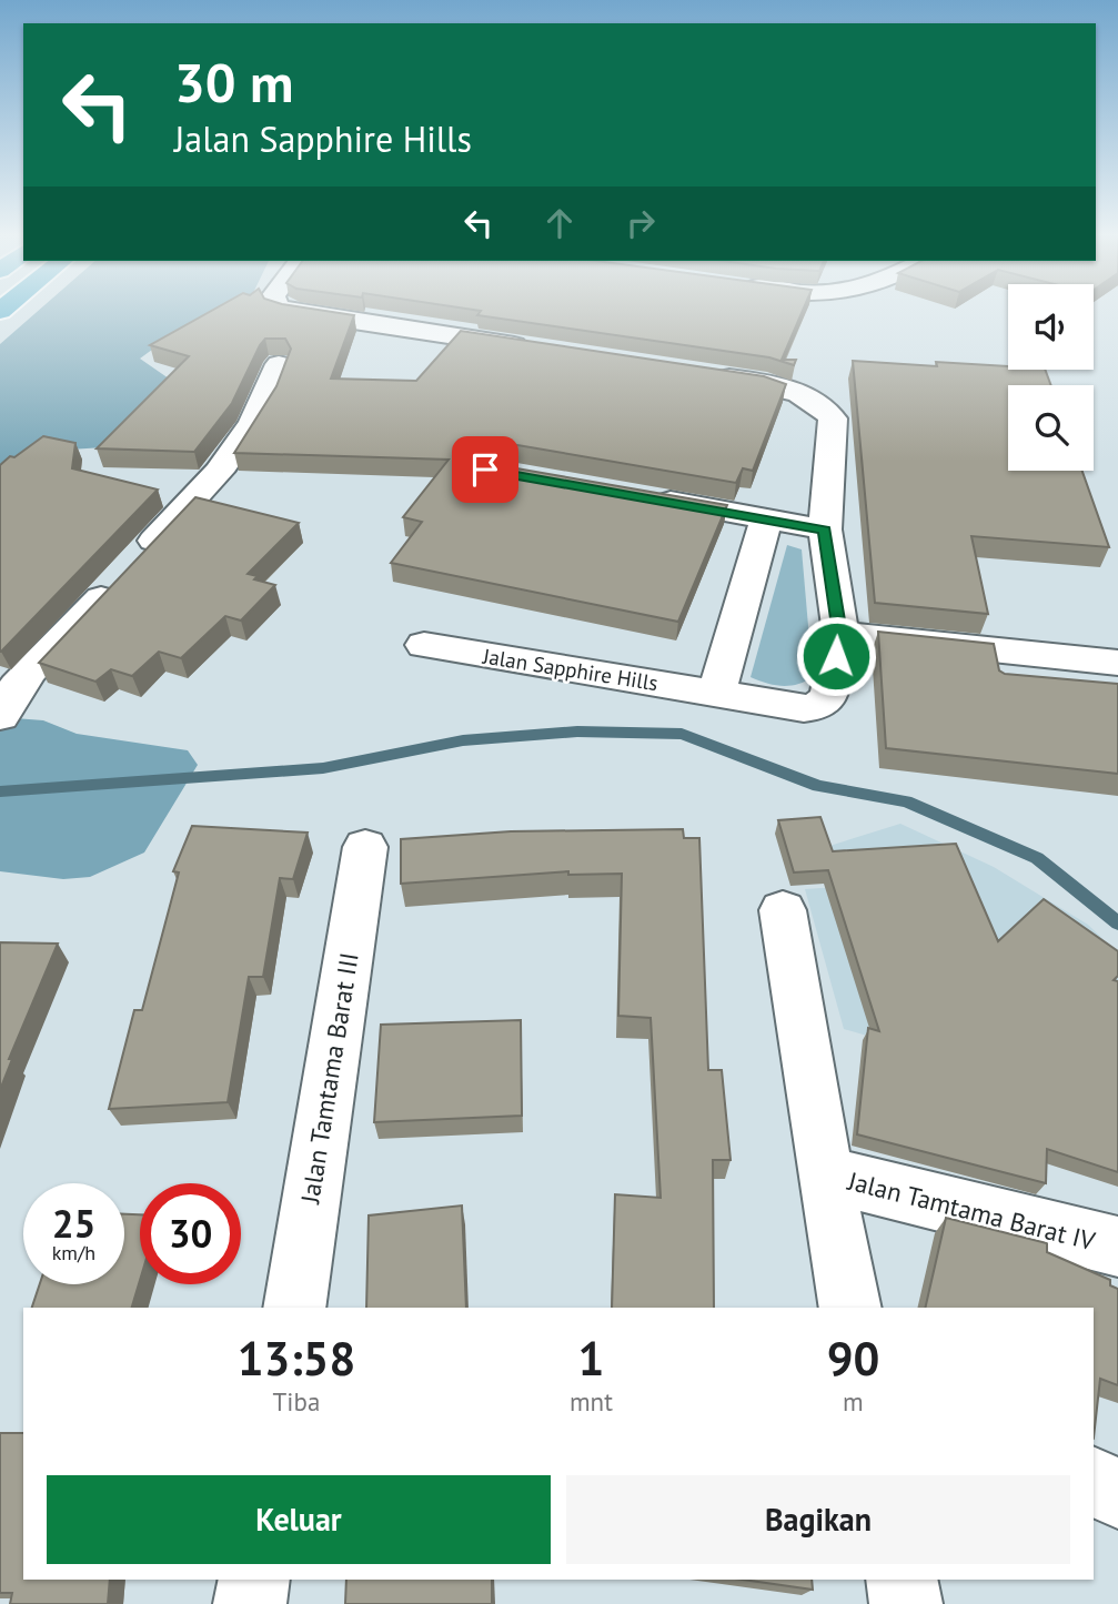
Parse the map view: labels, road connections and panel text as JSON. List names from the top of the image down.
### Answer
{
  "streets": {
    "street": ["Jalan Sapphire Hills", "Jalan Tamtama Barat III", "Jalan Tamtama Barat IV"]
  },
  "page": {
    "turn": ["30 m", "Jalan Sapphire Hills"],
    "speed": "25 km/h",
    "limit": "30",
    "eta": [
      "13:58",
      "Tiba",
      "1",
      "mnt",
      "90",
      "m"
    ],
    "buttons": ["Keluar", "Bagikan"]
  }
}
